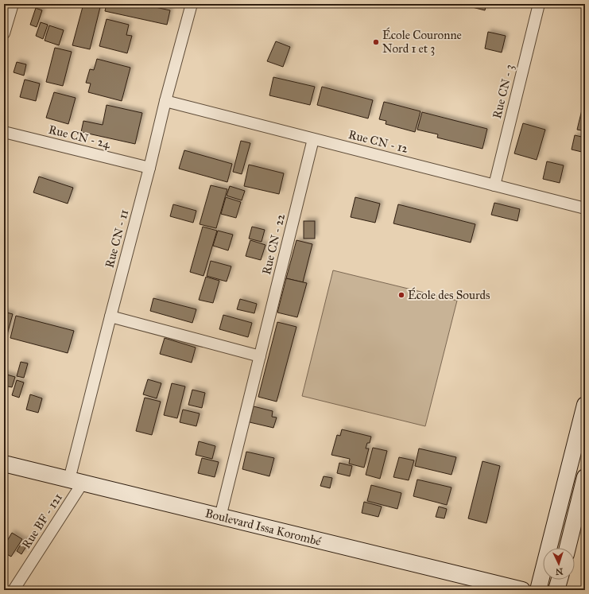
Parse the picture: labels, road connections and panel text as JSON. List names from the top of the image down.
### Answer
{
  "streets": {
    "street": [
      "Rue CN - 3",
      "Rue CN - 24",
      "Rue CN - 12",
      "Rue CN - 11",
      "Rue CN - 22",
      "Rue BF - 121",
      "Boulevard Issa Korombé"
    ]
  },
  "crossings": [
    ["Rue CN - 3", "Rue CN - 12"],
    ["Rue CN - 24", "Rue CN - 11"],
    ["Rue CN - 12", "Rue CN - 11"],
    ["Rue CN - 12", "Rue CN - 22"],
    ["Rue CN - 11", "Rue BF - 121"],
    ["Rue CN - 11", "Boulevard Issa Korombé"],
    ["Rue CN - 22", "Boulevard Issa Korombé"],
    ["Rue BF - 121", "Boulevard Issa Korombé"]
  ],
  "places": ["École Couronne Nord 1 et 3", "École des Sourds"],
  "north": "bottom"
}
